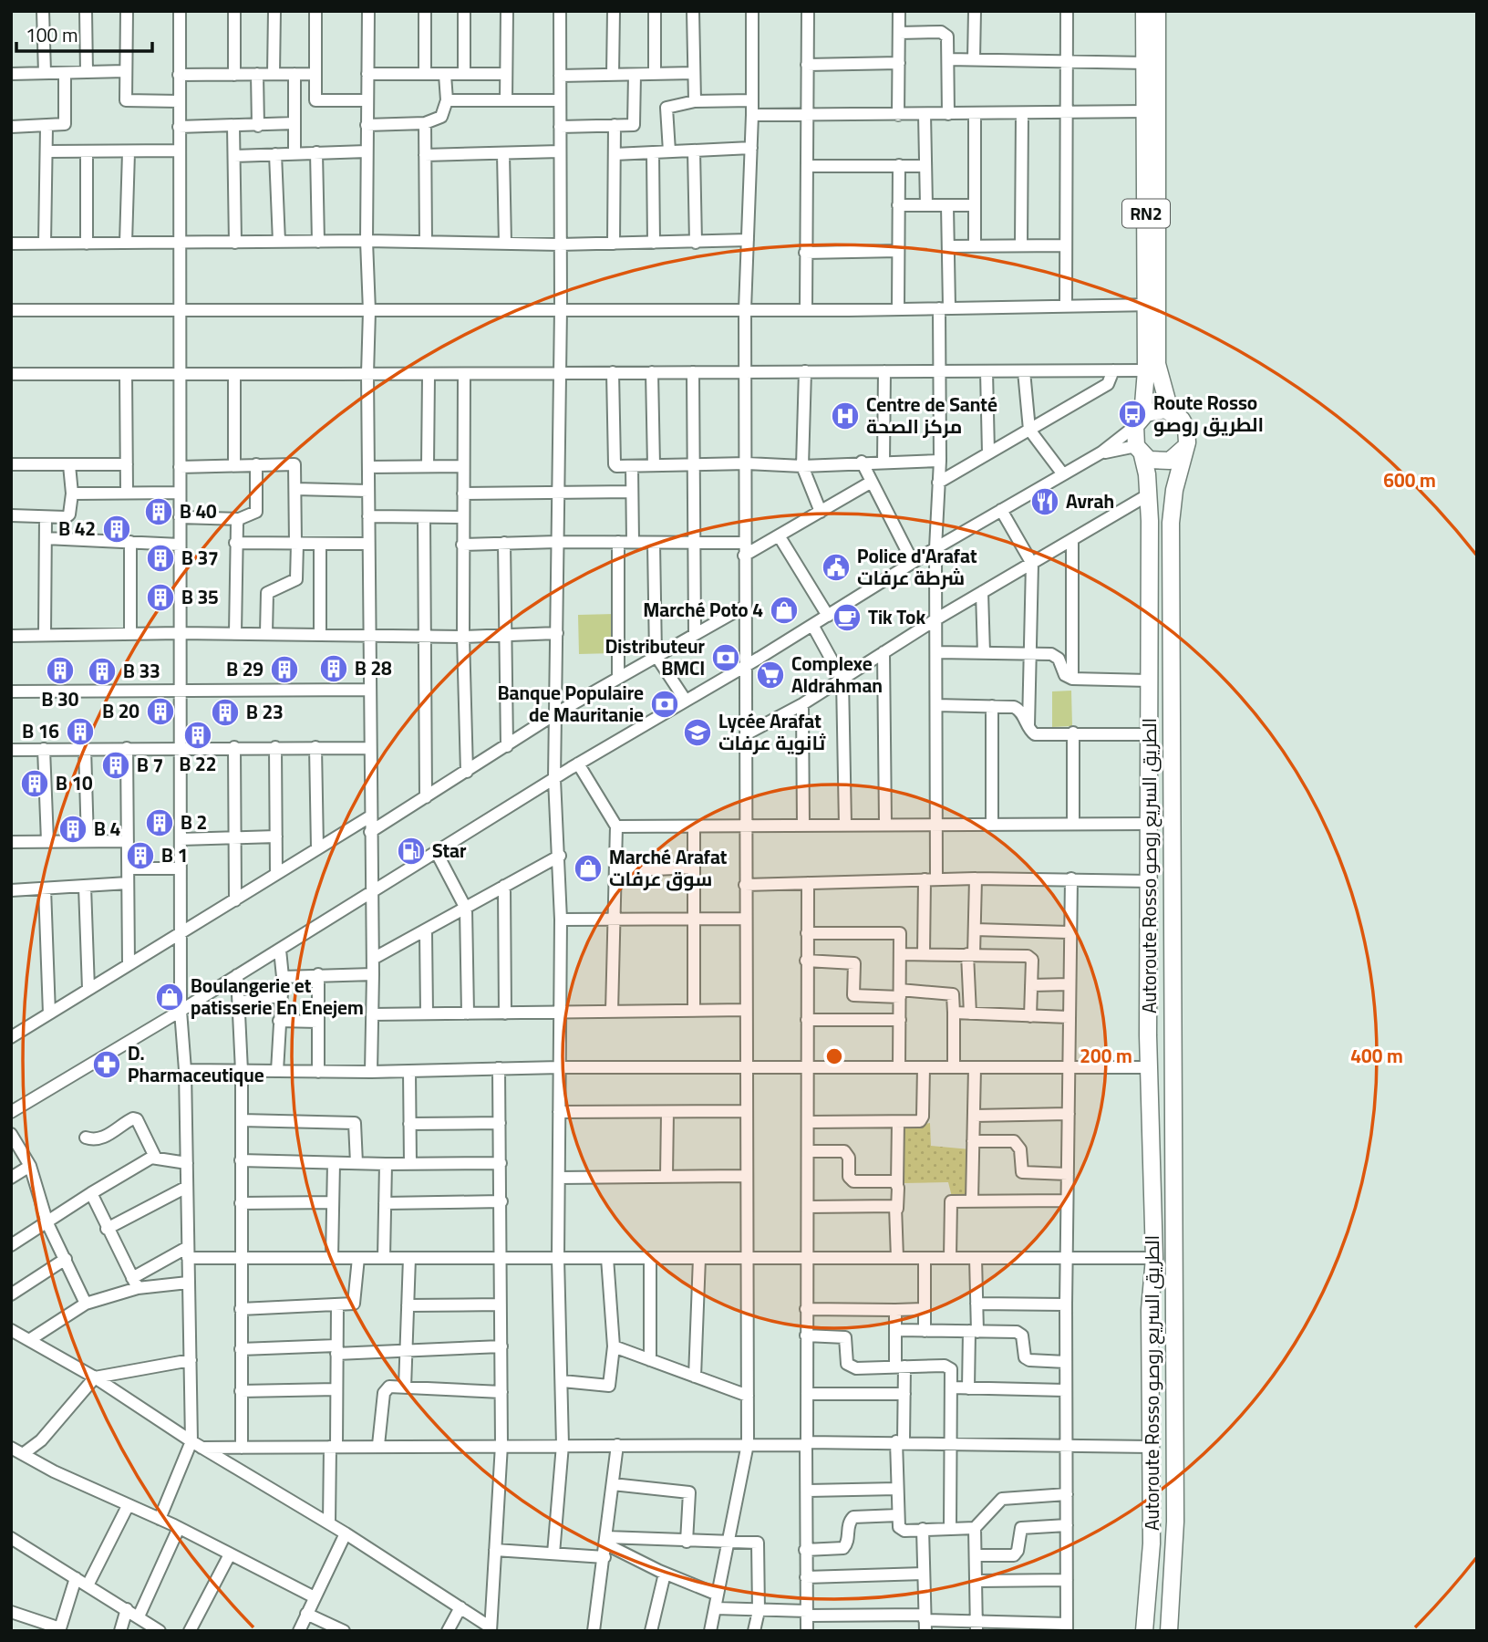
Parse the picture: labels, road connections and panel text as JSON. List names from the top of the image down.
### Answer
{
  "streets": {
    "highway": ["RN2", "Autoroute Rosso الطريق السريع روصو"]
  },
  "crossings": [
    ["RN2", "Autoroute Rosso الطريق السريع روصو"]
  ],
  "places": {
    "bus stop": ["Route Rosso الطريق روصو"],
    "hospital": ["Centre de Santé مركز الصحة"],
    "restaurant": ["Avrah"],
    "building": [
      "B 40",
      "B 42",
      "B 37",
      "B 35",
      "B 28",
      "B 29",
      "B 30",
      "B 33",
      "B 20",
      "B 23",
      "B 16",
      "B 22",
      "B 7",
      "B 10",
      "B 2",
      "B 4",
      "B 1"
    ],
    "public building": ["Police d'Arafat شرطة عرفات"],
    "shop": ["Marché Poto 4", "Marché Arafat سوق عرفات", "Boulangerie et patisserie En Enejem"],
    "cafe": ["Tik Tok"],
    "bank": ["Distributeur BMCI", "Banque Populaire de Mauritanie"],
    "supermarket": ["Complexe Aldrahman"],
    "school or university": ["Lycée Arafat ثانوية عرفات"],
    "fuel station": ["Star"],
    "pharmacy": ["D. Pharmaceutique"]
  },
  "scale_bar": "100 m",
  "rings": ["600 m", "200 m", "400 m"]
}
